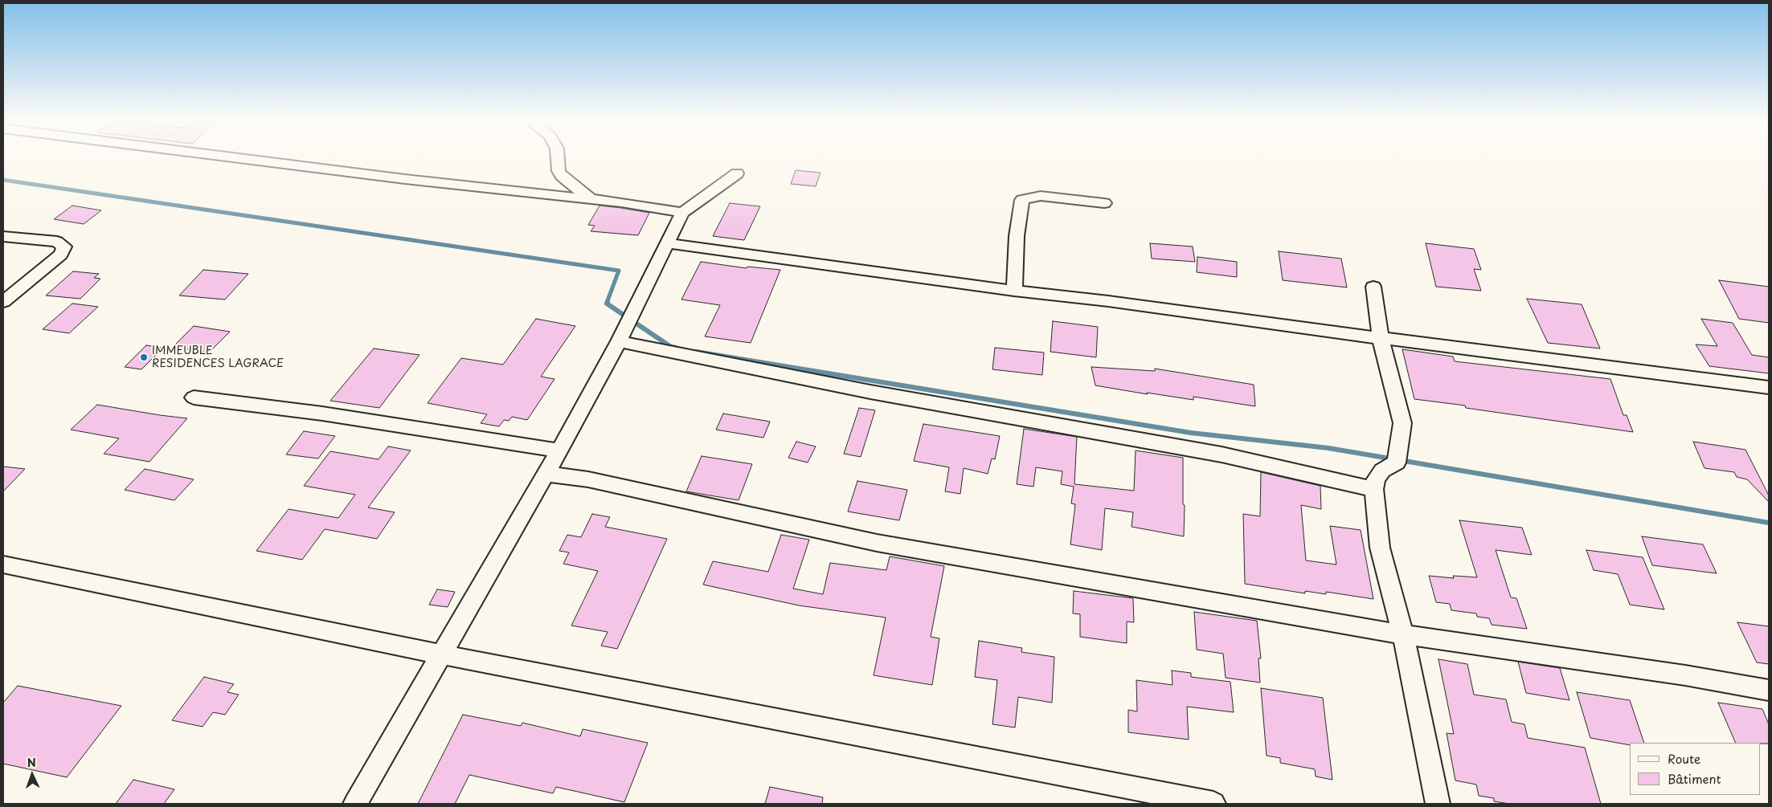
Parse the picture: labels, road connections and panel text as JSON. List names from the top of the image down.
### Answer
{
  "places": ["IMMEUBLE RESIDENCES LAGRACE"],
  "legend": ["Route", "Bâtiment"],
  "north": "top"
}
